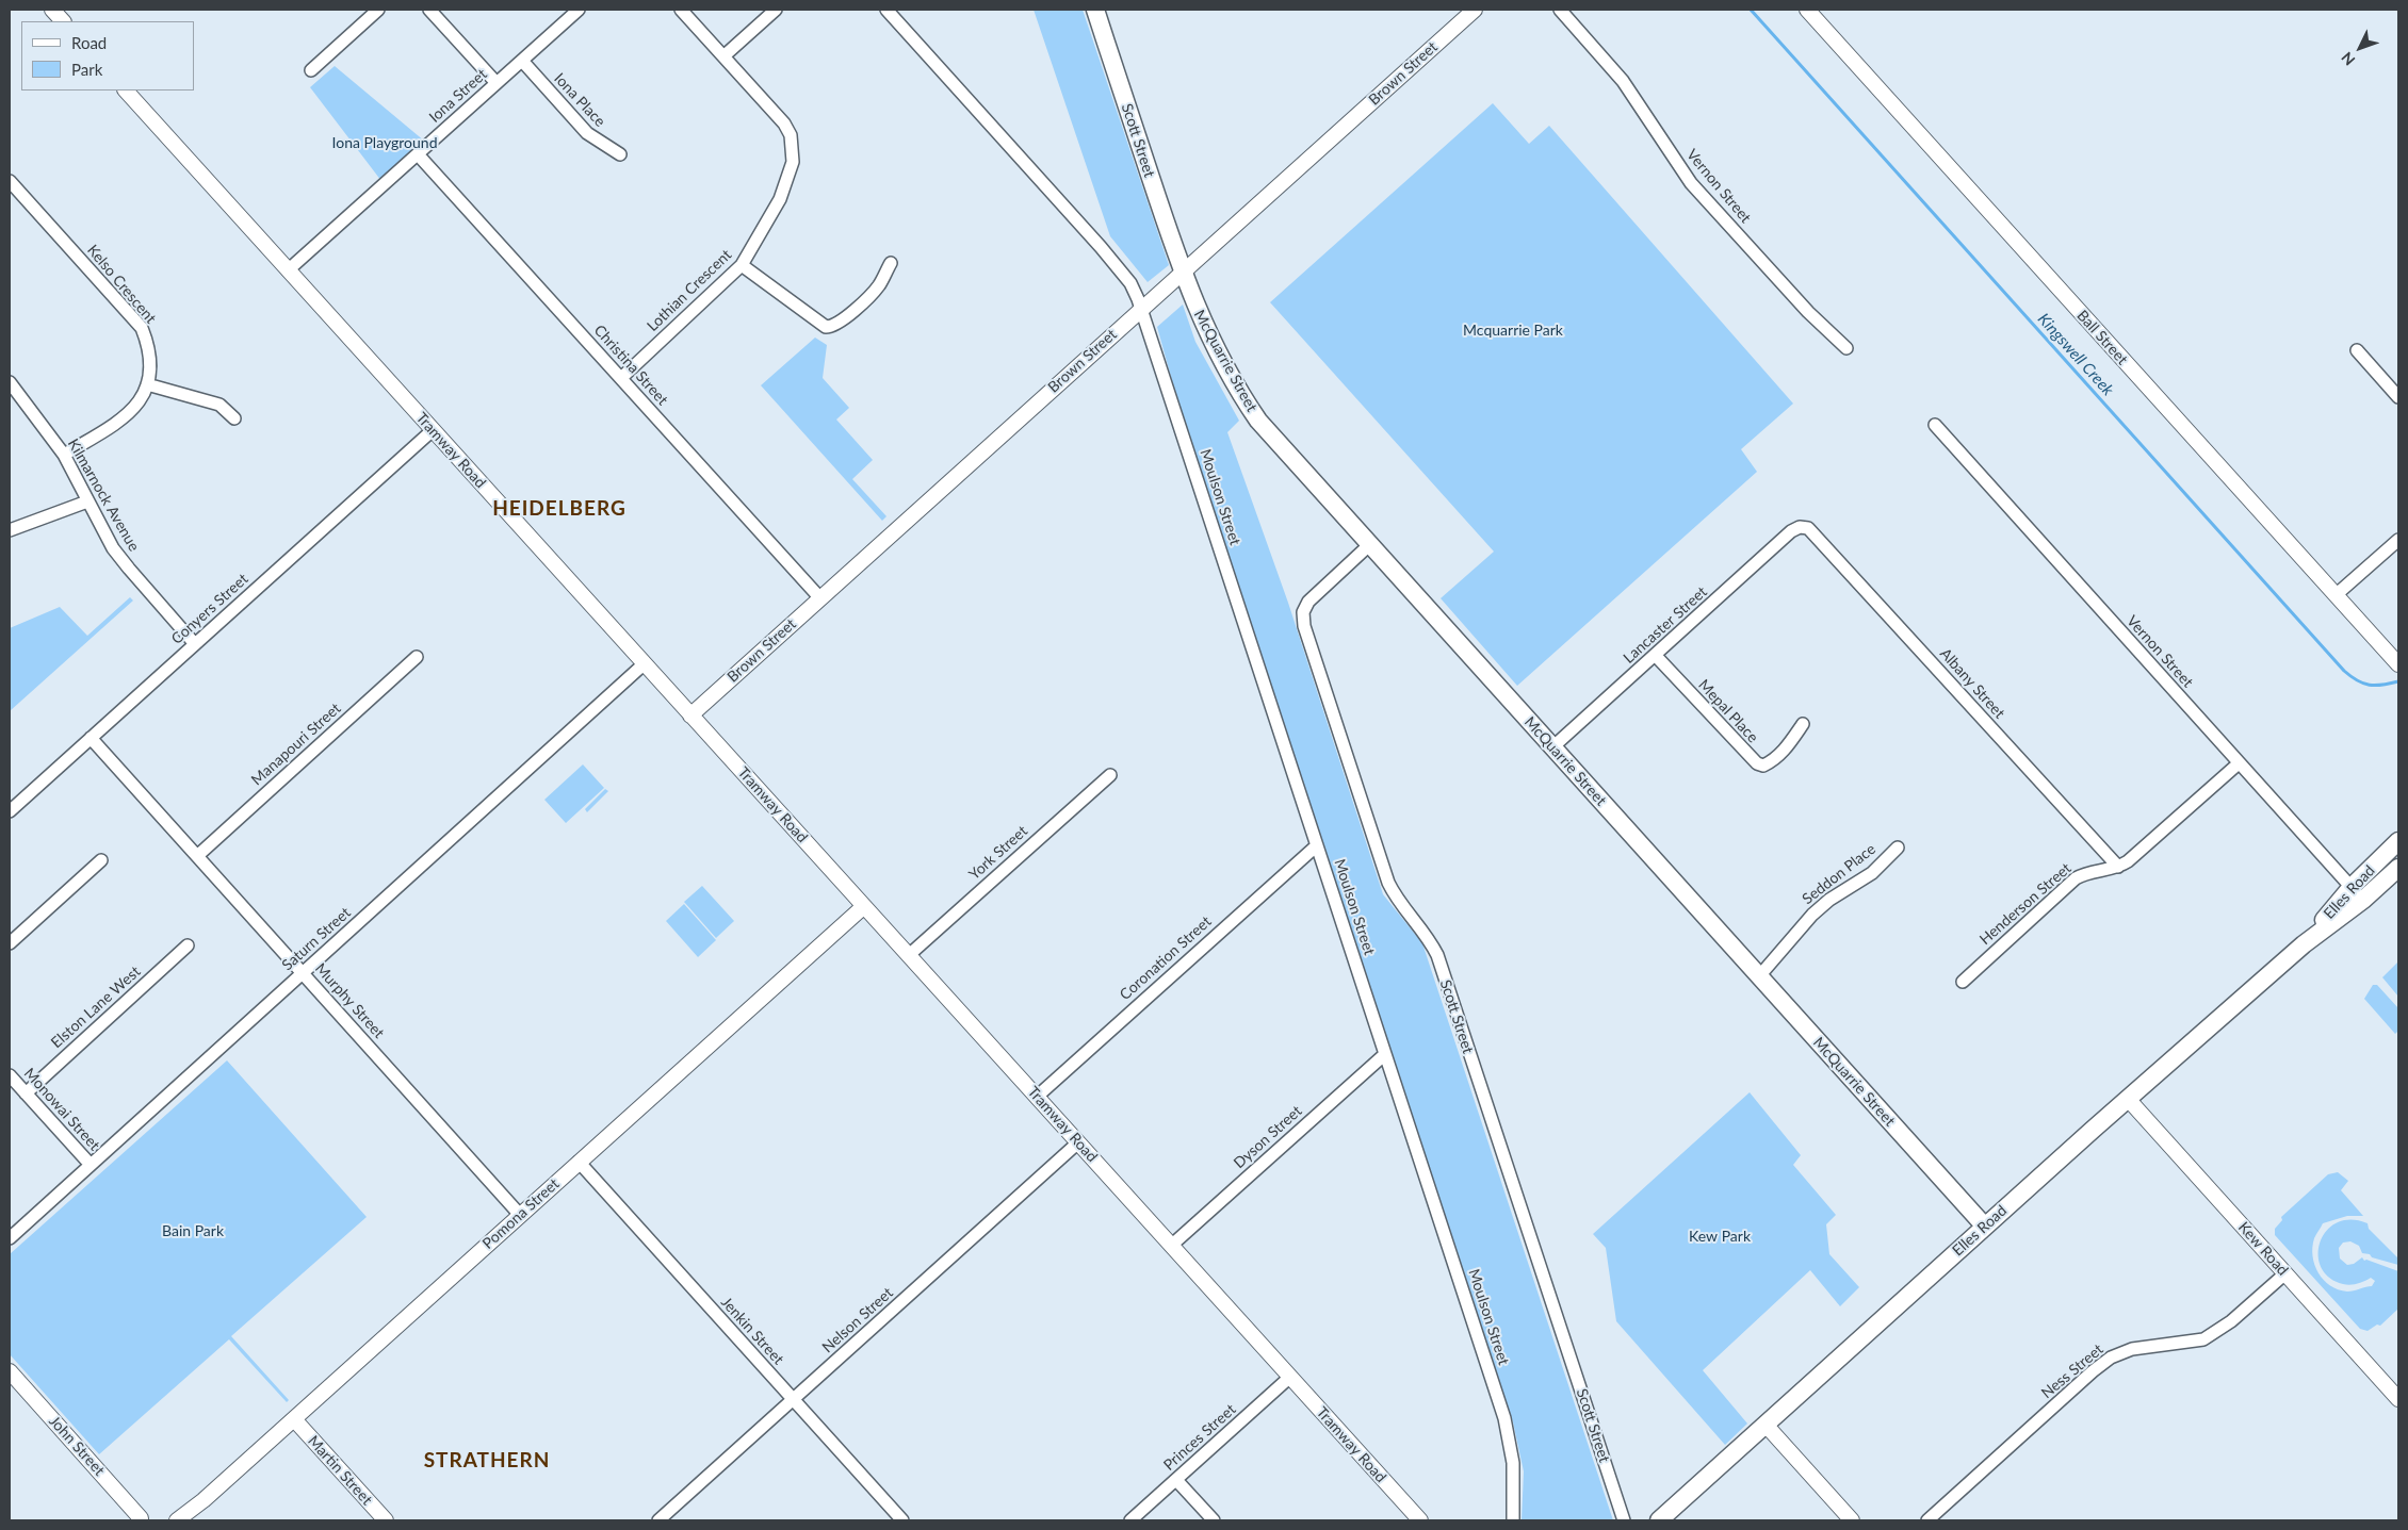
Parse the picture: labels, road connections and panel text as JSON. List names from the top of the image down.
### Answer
{
  "streets": {
    "main road": ["Scott Street", "McQuarrie Street", "Elles Road"],
    "street": [
      "Brown Street",
      "Iona Street",
      "Iona Place",
      "Vernon Street",
      "Kelso Crescent",
      "Lothian Crescent",
      "Ball Street",
      "Christina Street",
      "Tramway Road",
      "Kilmarnock Avenue",
      "Moulson Street",
      "Conyers Street",
      "Lancaster Street",
      "Albany Street",
      "Mepal Place",
      "Manapouri Street",
      "York Street",
      "Seddon Place",
      "Henderson Street",
      "Saturn Street",
      "Coronation Street",
      "Murphy Street",
      "Elston Lane West",
      "Monowai Street",
      "Dyson Street",
      "Pomona Street",
      "Kew Road",
      "Nelson Street",
      "Jenkin Street",
      "Ness Street",
      "Princes Street",
      "John Street",
      "Martin Street"
    ]
  },
  "crossings": [
    ["Brown Street", "Scott Street"],
    ["Brown Street", "McQuarrie Street"],
    ["Brown Street", "Christina Street"],
    ["Brown Street", "Tramway Road"],
    ["Brown Street", "Moulson Street"],
    ["Iona Street", "Iona Place"],
    ["Iona Street", "Christina Street"],
    ["Iona Street", "Tramway Road"],
    ["Scott Street", "McQuarrie Street"],
    ["Vernon Street", "Elles Road"],
    ["Vernon Street", "Henderson Street"],
    ["Kelso Crescent", "Kilmarnock Avenue"],
    ["Lothian Crescent", "Christina Street"],
    ["McQuarrie Street", "Lancaster Street"],
    ["McQuarrie Street", "Seddon Place"],
    ["McQuarrie Street", "Elles Road"],
    ["Tramway Road", "Conyers Street"],
    ["Tramway Road", "York Street"],
    ["Tramway Road", "Saturn Street"],
    ["Tramway Road", "Coronation Street"],
    ["Tramway Road", "Dyson Street"],
    ["Tramway Road", "Pomona Street"],
    ["Tramway Road", "Nelson Street"],
    ["Tramway Road", "Princes Street"],
    ["Kilmarnock Avenue", "Conyers Street"],
    ["Moulson Street", "Coronation Street"],
    ["Moulson Street", "Dyson Street"],
    ["Conyers Street", "Murphy Street"],
    ["Lancaster Street", "Albany Street"],
    ["Lancaster Street", "Mepal Place"],
    ["Albany Street", "Henderson Street"],
    ["Manapouri Street", "Murphy Street"],
    ["Elles Road", "Kew Road"],
    ["Saturn Street", "Murphy Street"],
    ["Saturn Street", "Monowai Street"],
    ["Murphy Street", "Pomona Street"],
    ["Elston Lane West", "Monowai Street"],
    ["Pomona Street", "Jenkin Street"],
    ["Pomona Street", "Martin Street"],
    ["Kew Road", "Ness Street"],
    ["Nelson Street", "Jenkin Street"]
  ],
  "districts": ["HEIDELBERG", "STRATHERN"],
  "water": ["Kingswell Creek"],
  "parks": [
    "Iona Playground",
    "Mcquarrie Park",
    "Bain Park",
    "Kew Park"
  ],
  "legend": ["Road", "Park"],
  "north": "bottom left"
}
